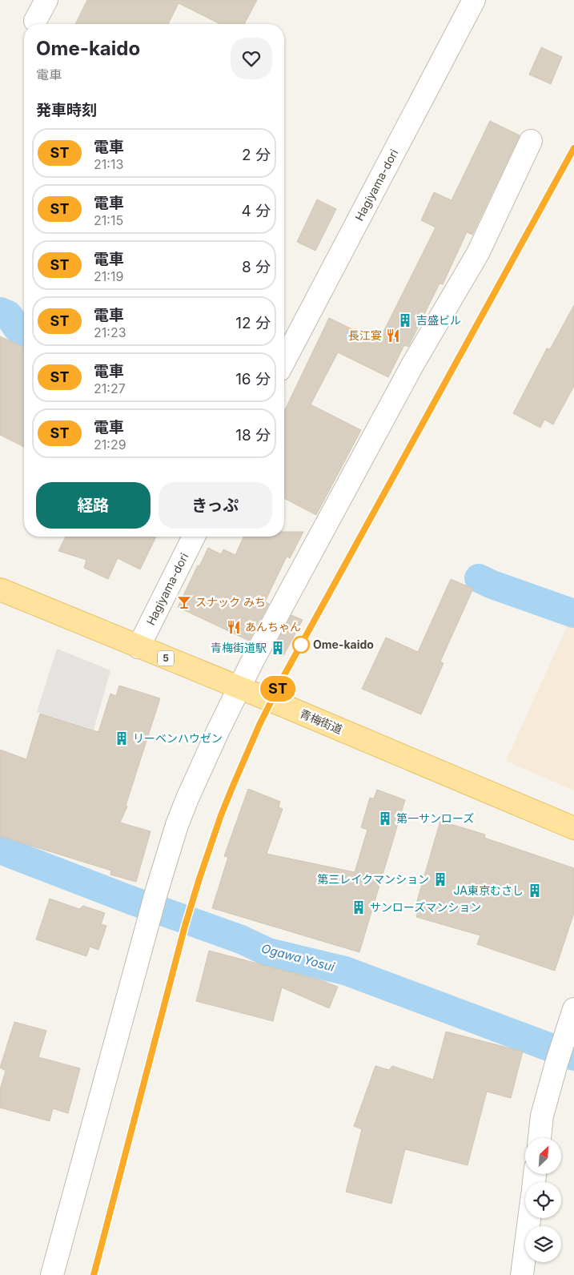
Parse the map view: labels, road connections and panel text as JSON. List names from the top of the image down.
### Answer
{
  "streets": {
    "main road": ["5", "青梅街道"],
    "street": ["Hagiyama-dori"]
  },
  "crossings": [
    ["Hagiyama-dori", "青梅街道"]
  ],
  "water": ["Ogawa Yosui"],
  "places": {
    "building": [
      "吉盛ビル",
      "青梅街道駅",
      "リーベンハウゼン",
      "第一サンローズ",
      "第三レイクマンション",
      "JA東京むさし",
      "サンローズマンション"
    ],
    "restaurant": ["長江宴", "あんちゃん"],
    "bar": ["スナック みち"],
    "other": ["Ome-kaido"]
  },
  "north": "top right",
  "page": {
    "on_map": "ST",
    "heading": [
      ["Ome-kaido", "電車"],
      "発車時刻"
    ],
    "list": [
      {
        "mark": "ST",
        "name": "電車",
        "note": "21:13",
        "value": "2 分"
      },
      {
        "mark": "ST",
        "name": "電車",
        "note": "21:15",
        "value": "4 分"
      },
      {
        "mark": "ST",
        "name": "電車",
        "note": "21:19",
        "value": "8 分"
      },
      {
        "mark": "ST",
        "name": "電車",
        "note": "21:23",
        "value": "12 分"
      },
      {
        "mark": "ST",
        "name": "電車",
        "note": "21:27",
        "value": "16 分"
      },
      {
        "mark": "ST",
        "name": "電車",
        "note": "21:29",
        "value": "18 分"
      }
    ],
    "buttons": ["経路", "きっぷ"]
  }
}
